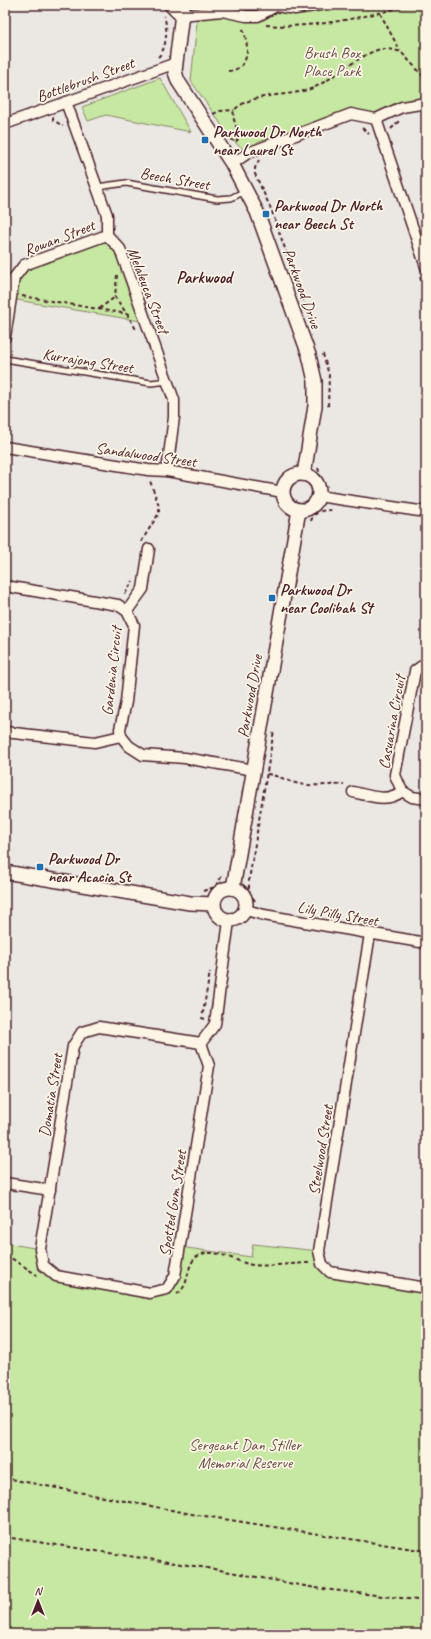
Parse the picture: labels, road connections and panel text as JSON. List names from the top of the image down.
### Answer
{
  "streets": {
    "street": [
      "Bottlebrush Street",
      "Rowan Street",
      "Parkwood Drive",
      "Melaleuca Street",
      "Sandalwood Street",
      "Gardenia Circuit",
      "Casuarina Circuit",
      "Lily Pilly Street",
      "Domatia Street",
      "Steelwood Street",
      "Spotted Gum Street"
    ],
    "lane": ["Beech Street", "Kurrajong Street"]
  },
  "crossings": [
    ["Bottlebrush Street", "Parkwood Drive"],
    ["Bottlebrush Street", "Melaleuca Street"],
    ["Beech Street", "Parkwood Drive"],
    ["Beech Street", "Melaleuca Street"],
    ["Rowan Street", "Melaleuca Street"],
    ["Parkwood Drive", "Sandalwood Street"],
    ["Parkwood Drive", "Gardenia Circuit"],
    ["Parkwood Drive", "Lily Pilly Street"],
    ["Melaleuca Street", "Kurrajong Street"],
    ["Melaleuca Street", "Sandalwood Street"],
    ["Lily Pilly Street", "Steelwood Street"],
    ["Domatia Street", "Spotted Gum Street"]
  ],
  "districts": ["Parkwood"],
  "parks": ["Brush Box Place Park", "Sergeant Dan Stiller Memorial Reserve"],
  "places": {
    "transit": [
      "Parkwood Dr North near Laurel St",
      "Parkwood Dr North near Beech St",
      "Parkwood Dr near Coolibah St",
      "Parkwood Dr near Acacia St"
    ]
  },
  "north": "top"
}
